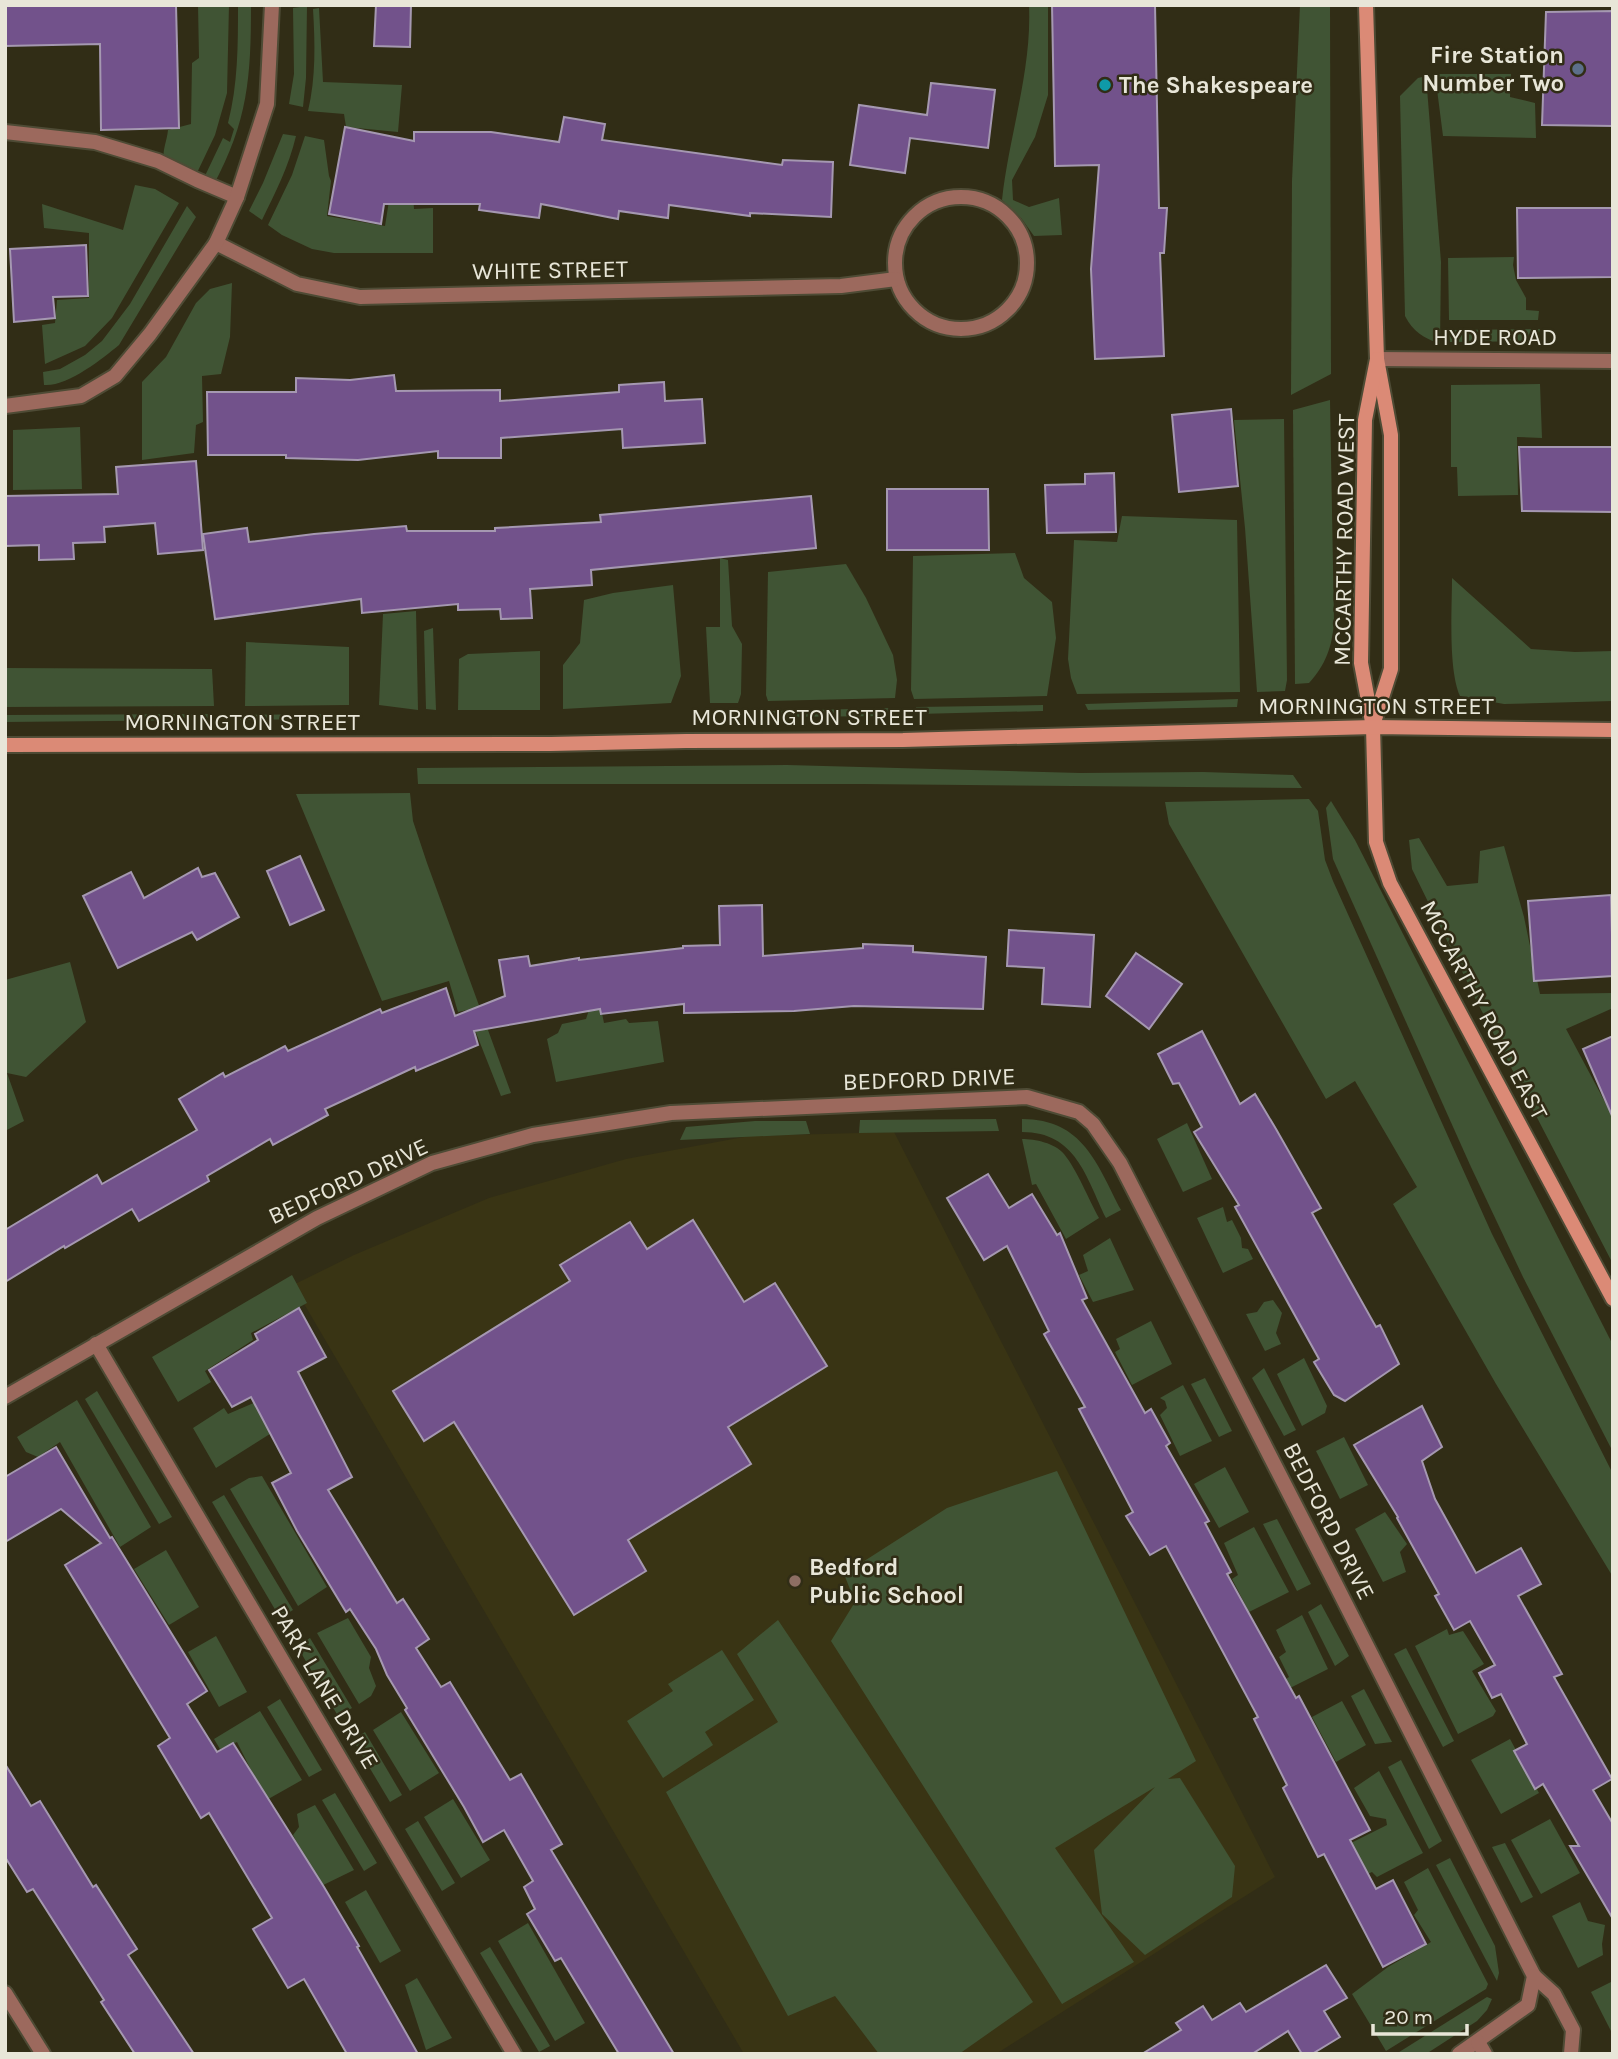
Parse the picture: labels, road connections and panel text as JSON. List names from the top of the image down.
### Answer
{
  "streets": {
    "street": [
      "WHITE STREET",
      "HYDE ROAD",
      "MCCARTHY ROAD WEST",
      "MORNINGTON STREET",
      "MCCARTHY ROAD EAST",
      "BEDFORD DRIVE",
      "PARK LANE DRIVE"
    ]
  },
  "crossings": [
    ["HYDE ROAD", "MCCARTHY ROAD WEST"],
    ["MCCARTHY ROAD WEST", "MORNINGTON STREET"],
    ["MCCARTHY ROAD WEST", "MCCARTHY ROAD EAST"],
    ["MORNINGTON STREET", "MCCARTHY ROAD EAST"],
    ["BEDFORD DRIVE", "PARK LANE DRIVE"]
  ],
  "places": ["Fire Station Number Two", "The Shakespeare", "Bedford Public School"],
  "scale_bar": "20 m"
}
